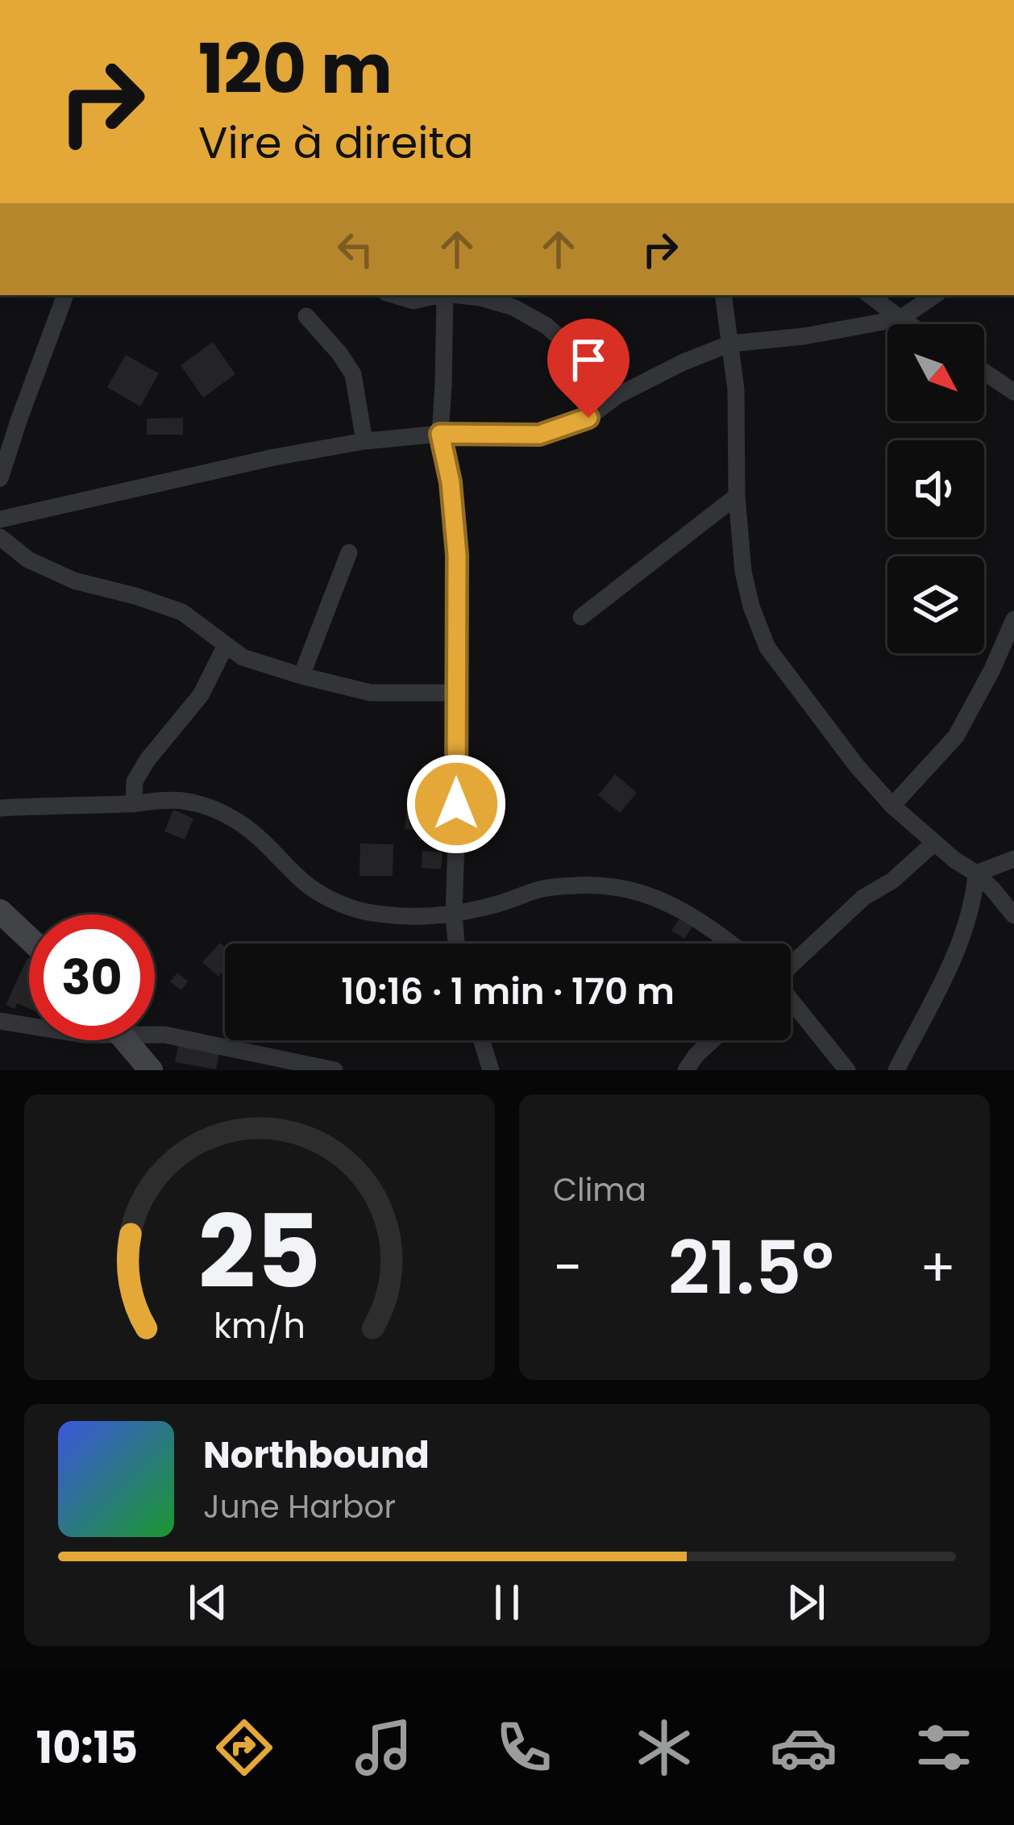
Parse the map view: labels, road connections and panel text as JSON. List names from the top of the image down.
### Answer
{
  "north": "bottom right",
  "page": {
    "turn": ["120 m", "Vire à direita"],
    "limit": "30",
    "trip": "10:16 · 1 min · 170 m",
    "tile": "Clima",
    "heat": ["−", "21.5°", "+"],
    "song": ["Northbound", "June Harbor"],
    "tabs": "10:15",
    "gauge": ["25", "km/h"]
  }
}
